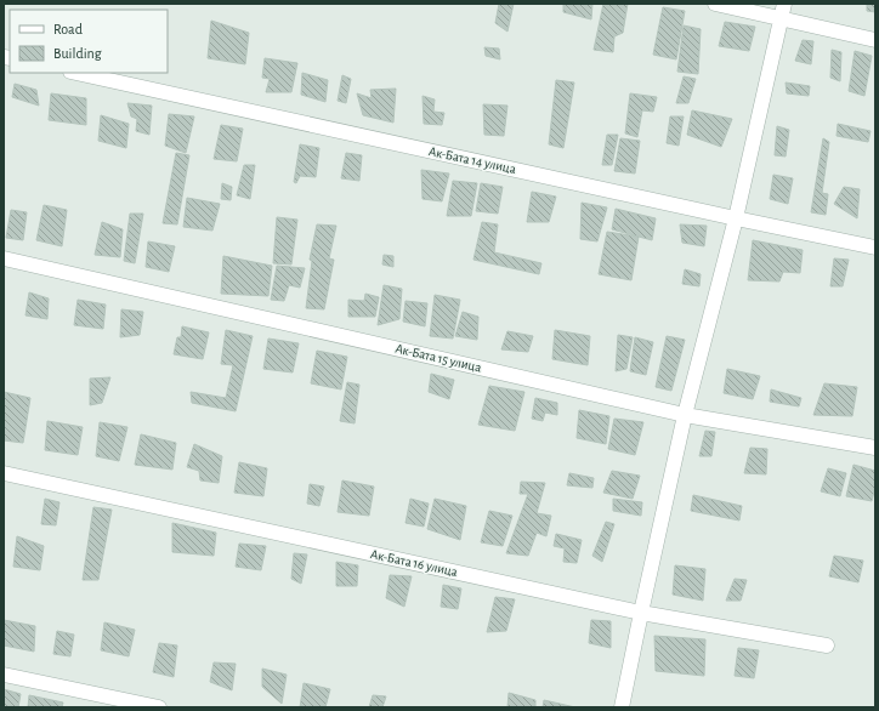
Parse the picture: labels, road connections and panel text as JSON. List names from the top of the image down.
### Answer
{
  "streets": {
    "street": ["Ак-Бата 14 улица", "Ак-Бата 15 улица", "Ак-Бата 16 улица"]
  },
  "legend": ["Road", "Building"]
}
